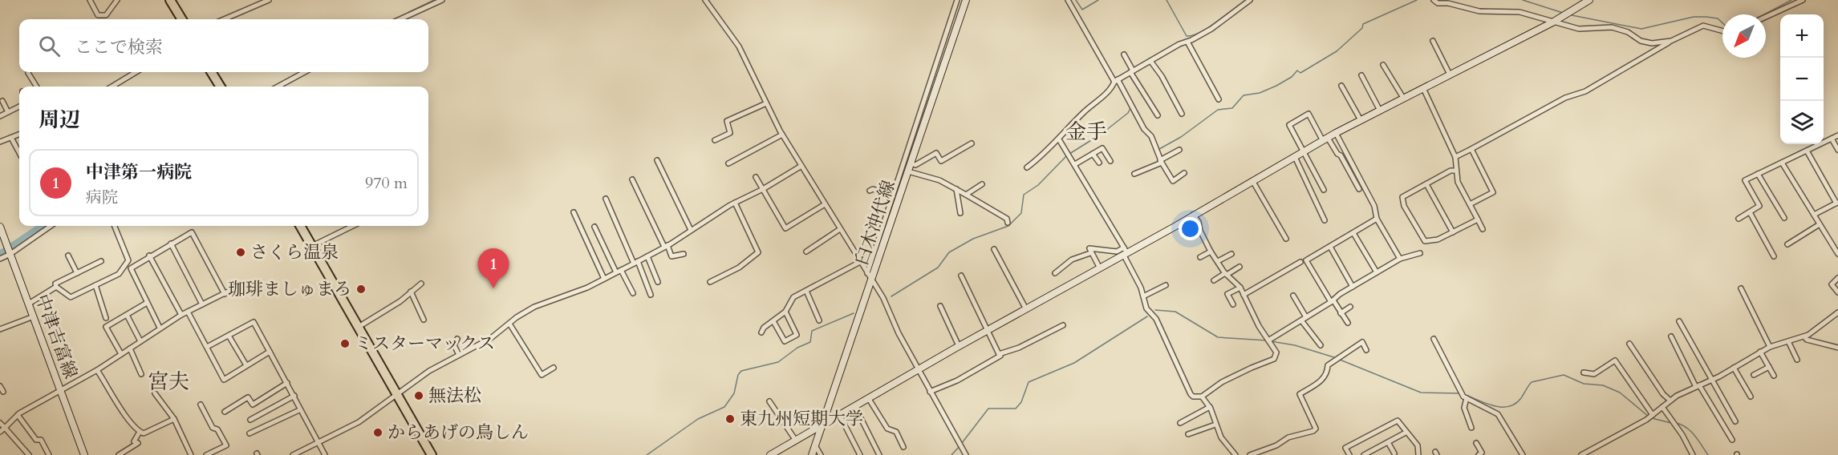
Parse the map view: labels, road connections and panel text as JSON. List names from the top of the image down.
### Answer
{
  "streets": {
    "street": ["臼木沖代線", "中津吉富線"]
  },
  "districts": ["金手", "宮夫"],
  "places": [
    "さくら温泉",
    "珈琲ましゅまろ",
    "ミスターマックス",
    "無法松",
    "東九州短期大学",
    "からあげの鳥しん"
  ],
  "north": "bottom left",
  "page": {
    "map_buttons": ["+", "−"],
    "search": "ここで検索",
    "heading": "周辺",
    "list": [
      {
        "mark": "1",
        "name": "中津第一病院",
        "note": "病院",
        "value": "970 m"
      }
    ],
    "pins": "1"
  }
}
